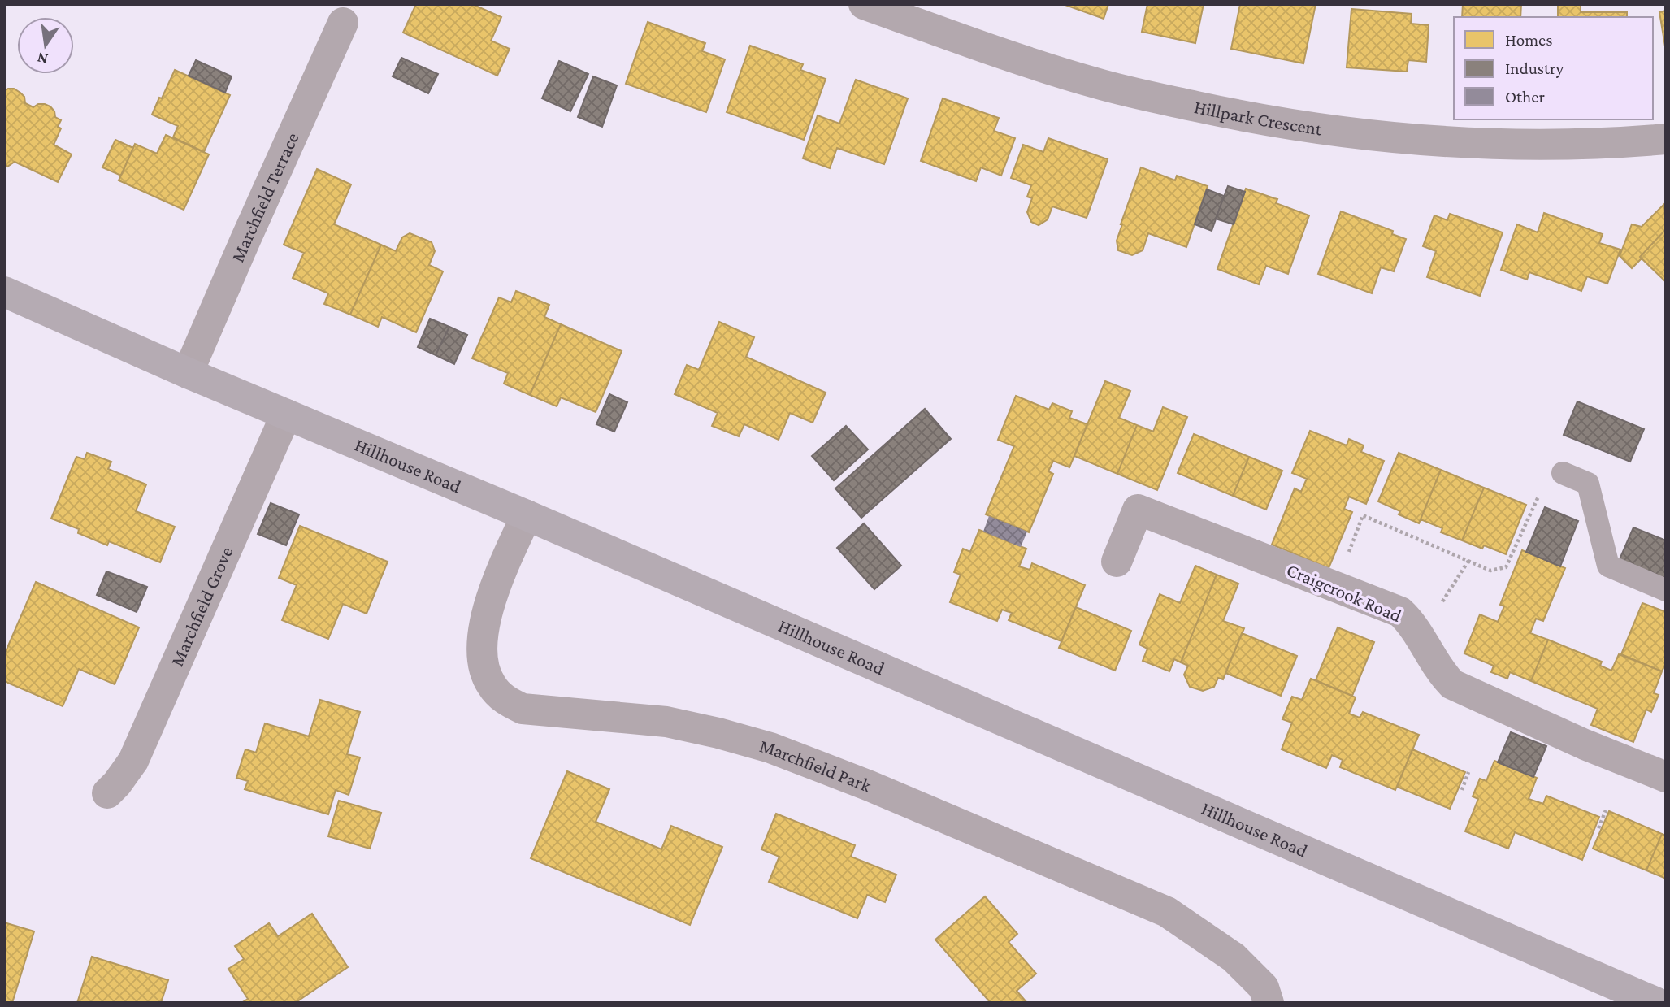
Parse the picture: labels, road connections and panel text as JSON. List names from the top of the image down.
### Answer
{
  "streets": {
    "main road": ["Hillhouse Road"],
    "street": [
      "Hillpark Crescent",
      "Marchfield Terrace",
      "Craigcrook Road",
      "Marchfield Grove",
      "Marchfield Park"
    ]
  },
  "crossings": [
    ["Marchfield Terrace", "Hillhouse Road"],
    ["Hillhouse Road", "Marchfield Grove"],
    ["Hillhouse Road", "Marchfield Park"]
  ],
  "legend": ["Homes", "Industry", "Other"],
  "north": "bottom"
}
